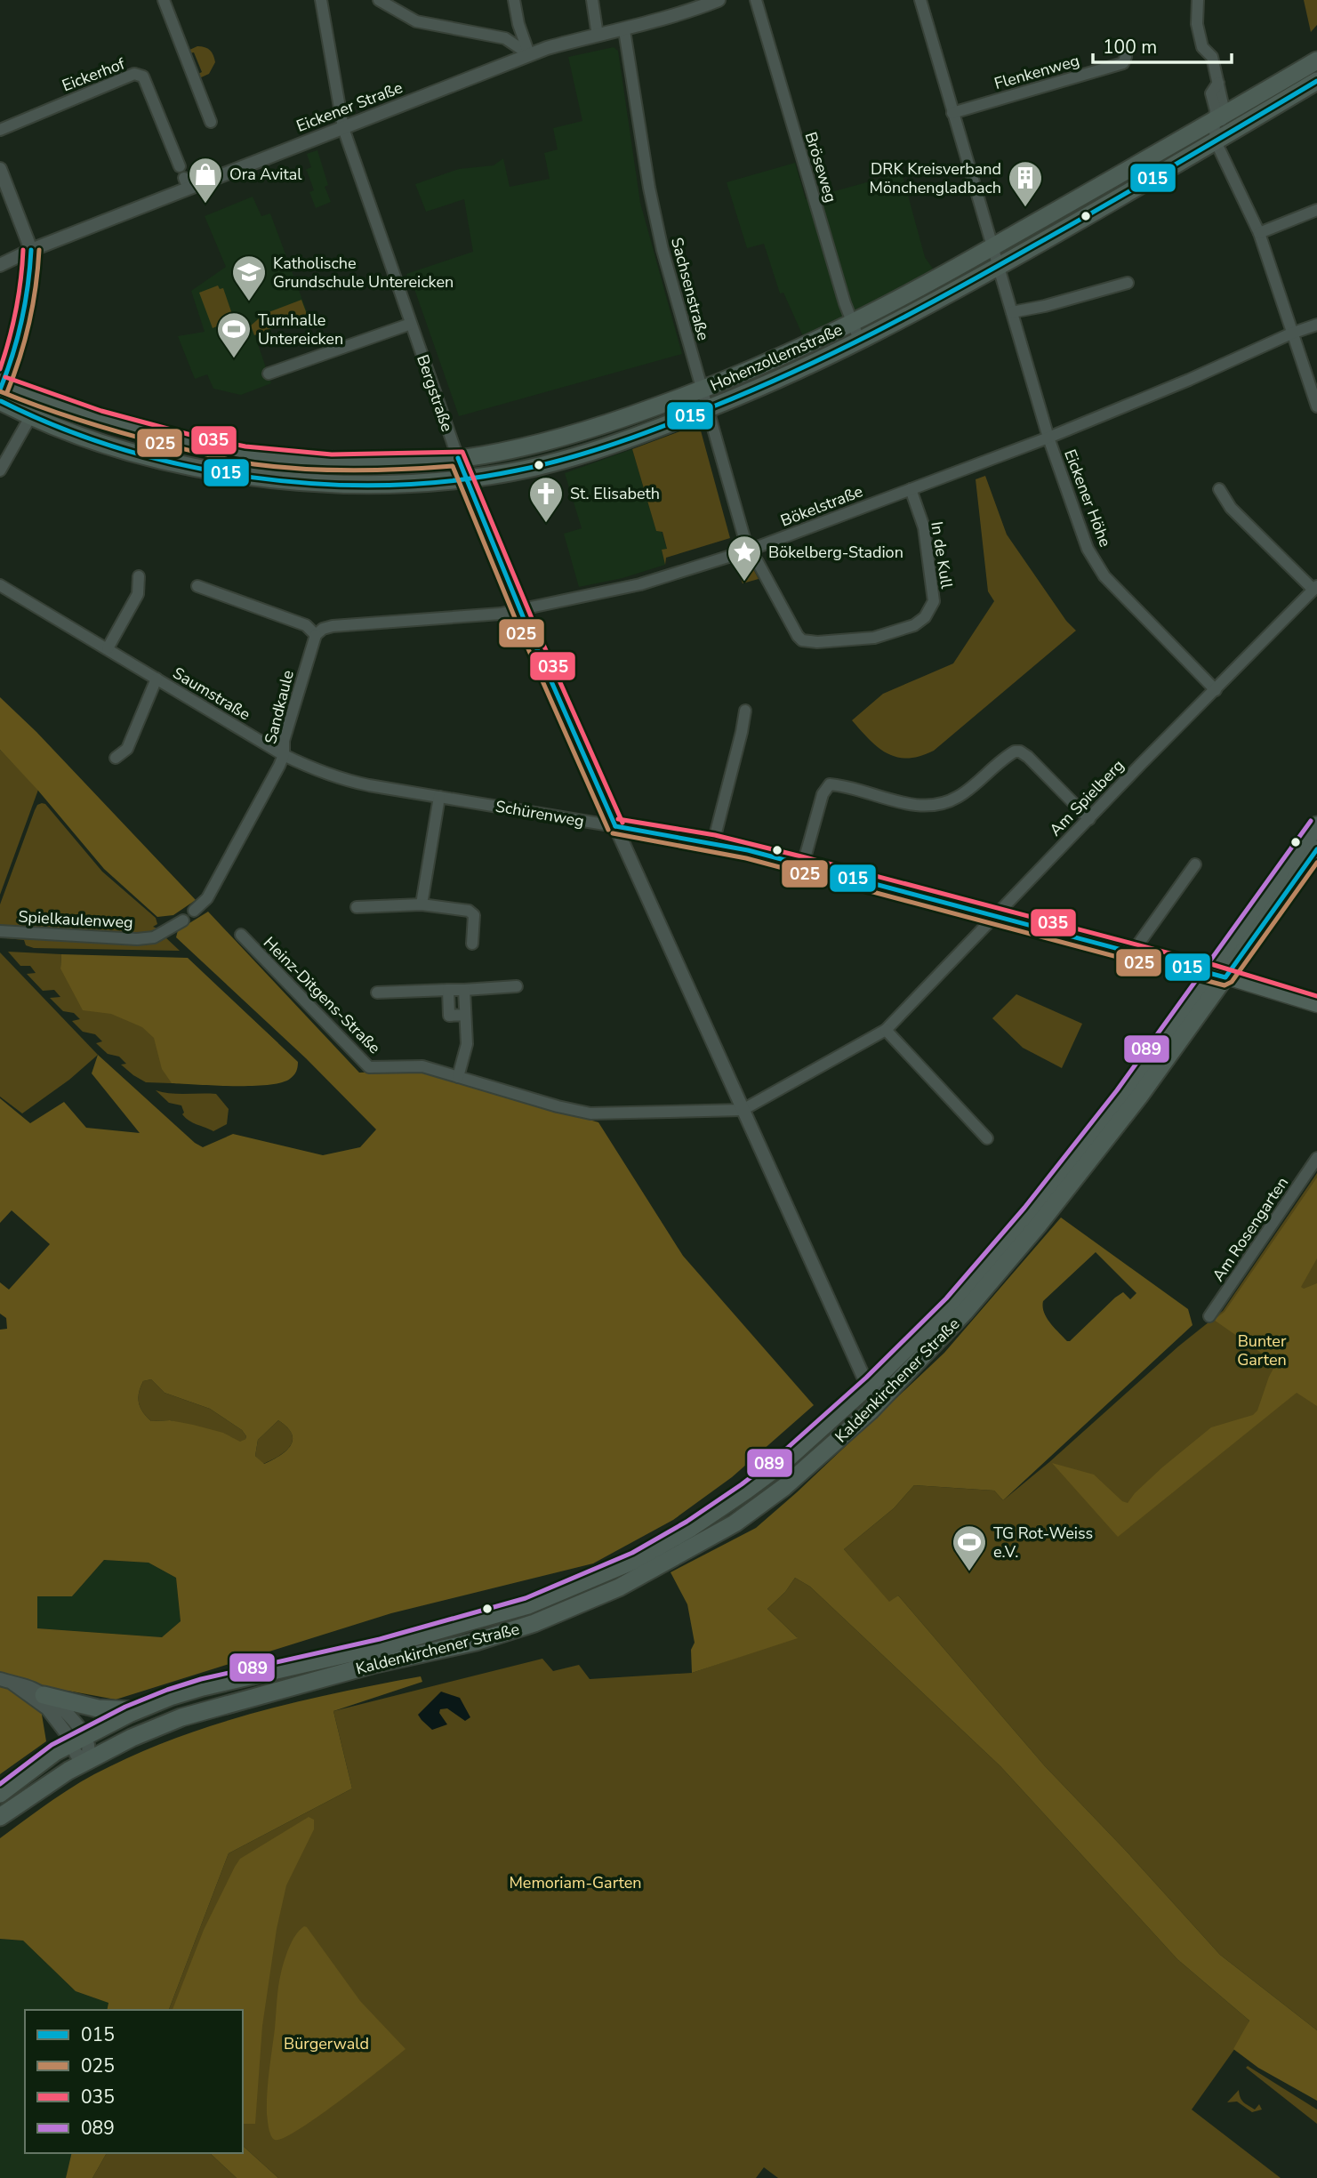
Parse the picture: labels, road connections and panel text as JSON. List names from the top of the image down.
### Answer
{
  "streets": {
    "main road": [
      "Hohenzollernstraße",
      "Bergstraße",
      "Schürenweg",
      "Kaldenkirchener Straße"
    ],
    "street": [
      "Flenkenweg",
      "Eickerhof",
      "Eickener Straße",
      "Bröseweg",
      "Sachsenstraße",
      "Eickener Höhe",
      "Bökelstraße",
      "In de Kull",
      "Saumstraße",
      "Sandkaule",
      "Am Spielberg",
      "Spielkaulenweg",
      "Heinz-Ditgens-Straße",
      "Am Rosengarten"
    ]
  },
  "crossings": [
    ["Flenkenweg", "Eickener Höhe"],
    ["Eickener Straße", "Sachsenstraße"],
    ["Eickener Straße", "Bergstraße"],
    ["Bröseweg", "Hohenzollernstraße"],
    ["Sachsenstraße", "Hohenzollernstraße"],
    ["Sachsenstraße", "Bökelstraße"],
    ["Sachsenstraße", "In de Kull"],
    ["Hohenzollernstraße", "Bergstraße"],
    ["Hohenzollernstraße", "Eickener Höhe"],
    ["Bergstraße", "Bökelstraße"],
    ["Bergstraße", "Am Spielberg"],
    ["Bergstraße", "Schürenweg"],
    ["Bergstraße", "Heinz-Ditgens-Straße"],
    ["Bergstraße", "Kaldenkirchener Straße"],
    ["Eickener Höhe", "Bökelstraße"],
    ["Eickener Höhe", "Am Spielberg"],
    ["Bökelstraße", "In de Kull"],
    ["Bökelstraße", "Sandkaule"],
    ["Saumstraße", "Sandkaule"],
    ["Saumstraße", "Schürenweg"],
    ["Sandkaule", "Schürenweg"],
    ["Am Spielberg", "Schürenweg"],
    ["Am Spielberg", "Heinz-Ditgens-Straße"],
    ["Schürenweg", "Kaldenkirchener Straße"]
  ],
  "parks": ["Bunter Garten", "Memoriam-Garten", "Bürgerwald"],
  "places": {
    "shop": ["Ora Avital"],
    "building": ["DRK Kreisverband Mönchengladbach"],
    "school or university": ["Katholische Grundschule Untereicken"],
    "sports": ["Turnhalle Untereicken", "TG Rot-Weiss e.V."],
    "church": ["St. Elisabeth"],
    "place": ["Bökelberg-Stadion"]
  },
  "lines": [
    "transit line 015",
    "transit line 025",
    "transit line 035",
    "transit line 089"
  ],
  "legend": [
    "015",
    "025",
    "035",
    "089"
  ],
  "scale_bar": "100 m"
}
